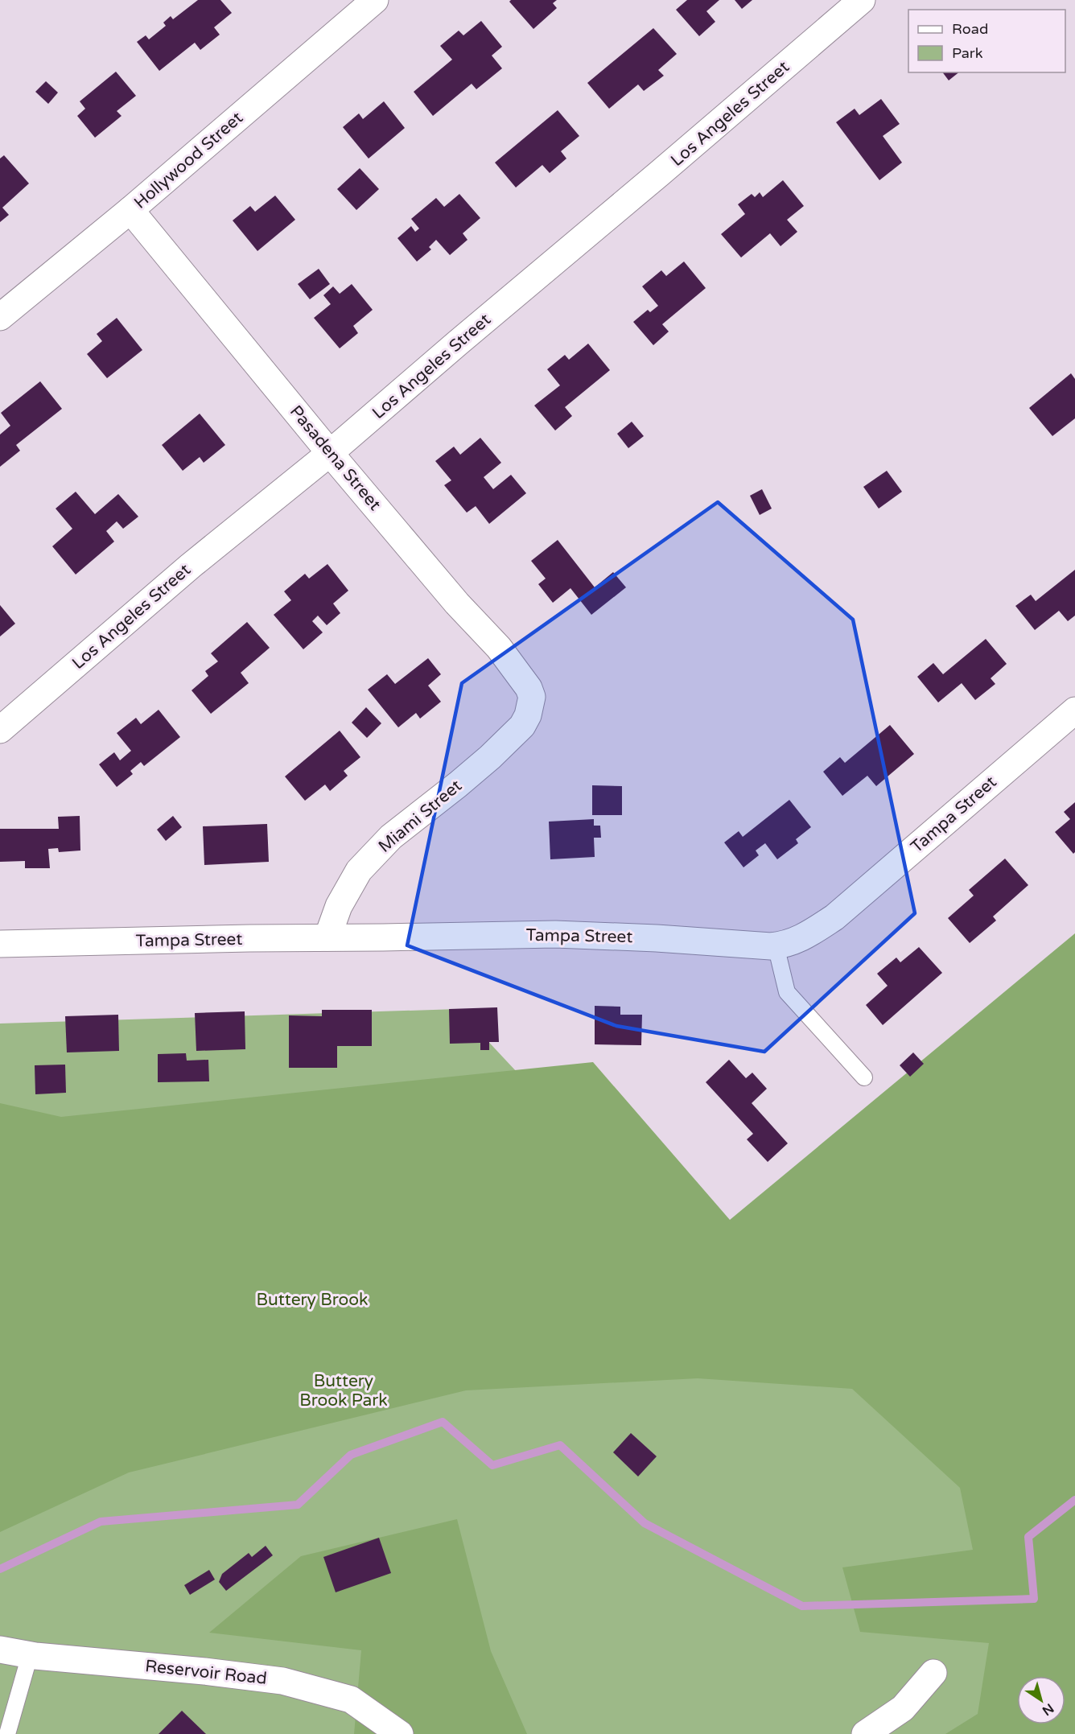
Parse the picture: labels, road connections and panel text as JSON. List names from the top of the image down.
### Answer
{
  "streets": {
    "street": [
      "Los Angeles Street",
      "Hollywood Street",
      "Pasadena Street",
      "Tampa Street",
      "Miami Street",
      "Reservoir Road"
    ]
  },
  "crossings": [
    ["Los Angeles Street", "Pasadena Street"],
    ["Hollywood Street", "Pasadena Street"],
    ["Pasadena Street", "Miami Street"],
    ["Tampa Street", "Miami Street"]
  ],
  "parks": ["Buttery Brook", "Buttery Brook Park"],
  "legend": ["Road", "Park"],
  "north": "bottom right"
}
